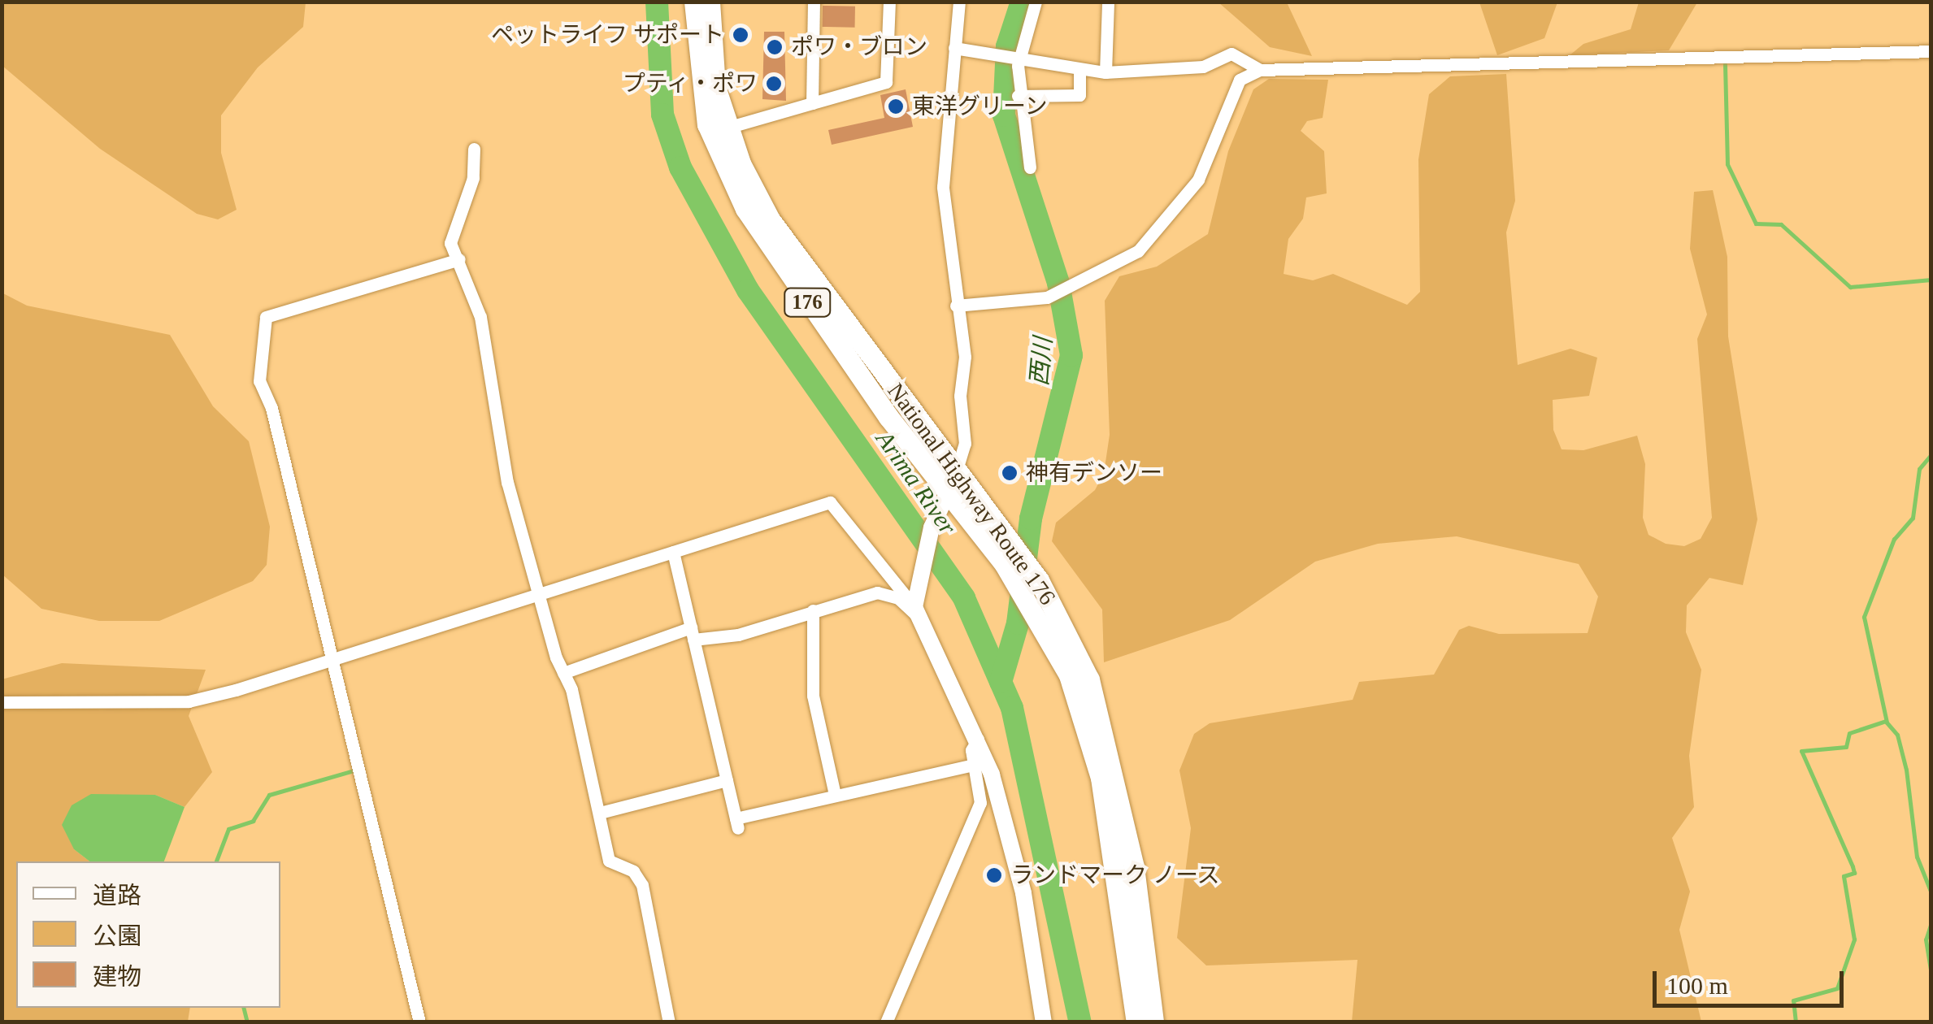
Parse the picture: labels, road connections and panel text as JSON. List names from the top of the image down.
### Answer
{
  "streets": {
    "highway": ["176", "National Highway Route 176"]
  },
  "water": ["西川", "Arima River"],
  "places": [
    "ペットライフ サポート",
    "ポワ・ブロン",
    "プティ・ポワ",
    "東洋グリーン",
    "神有デンソー",
    "ランドマーク ノース"
  ],
  "legend": ["道路", "公園", "建物"],
  "scale_bar": "100 m"
}
